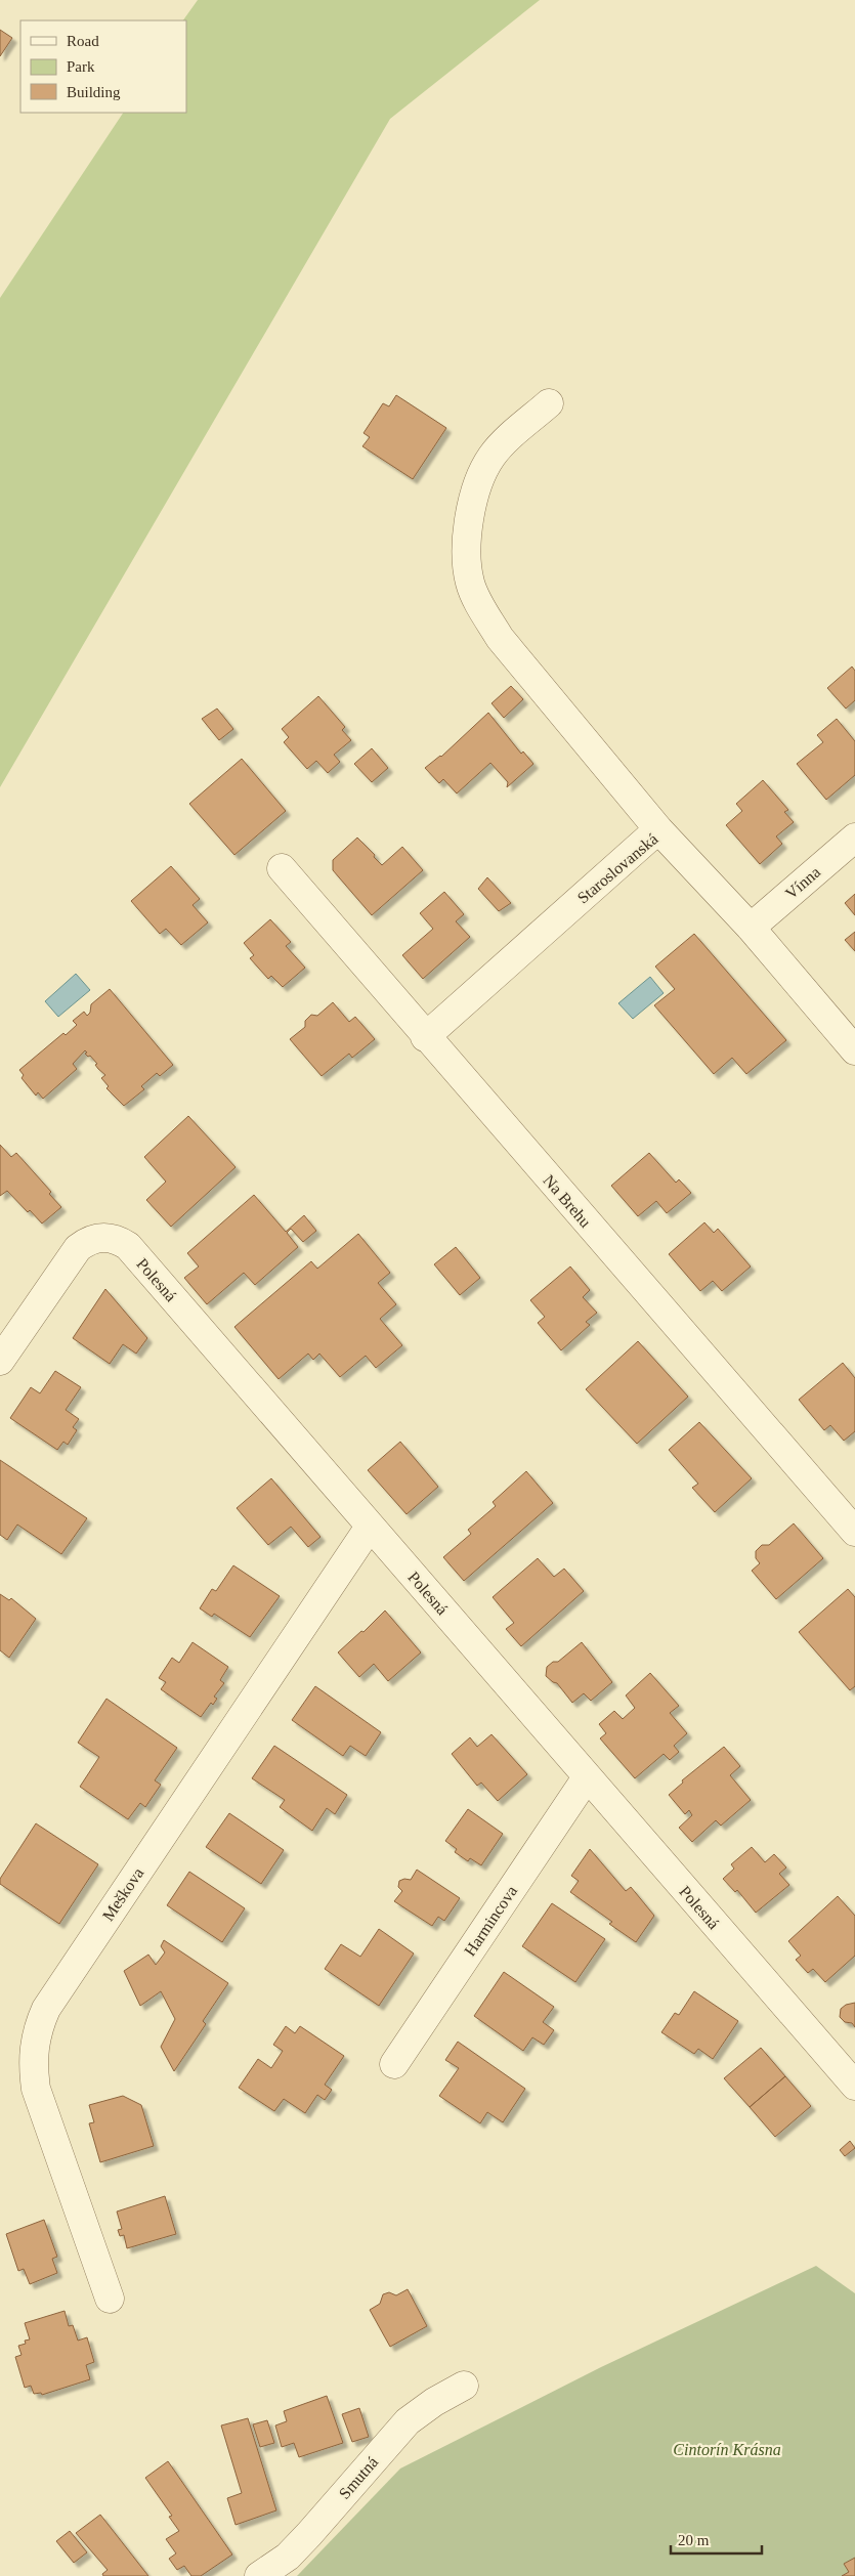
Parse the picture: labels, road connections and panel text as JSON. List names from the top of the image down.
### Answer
{
  "streets": {
    "street": [
      "Staroslovanská",
      "Vínna",
      "Na Brehu",
      "Polesná",
      "Meškova",
      "Harmincova",
      "Smutná"
    ]
  },
  "crossings": [
    ["Staroslovanská", "Vínna"],
    ["Staroslovanská", "Na Brehu"],
    ["Polesná", "Meškova"],
    ["Polesná", "Harmincova"]
  ],
  "parks": ["Cintorín Krásna"],
  "legend": ["Road", "Park", "Building"],
  "scale_bar": "20 m"
}
